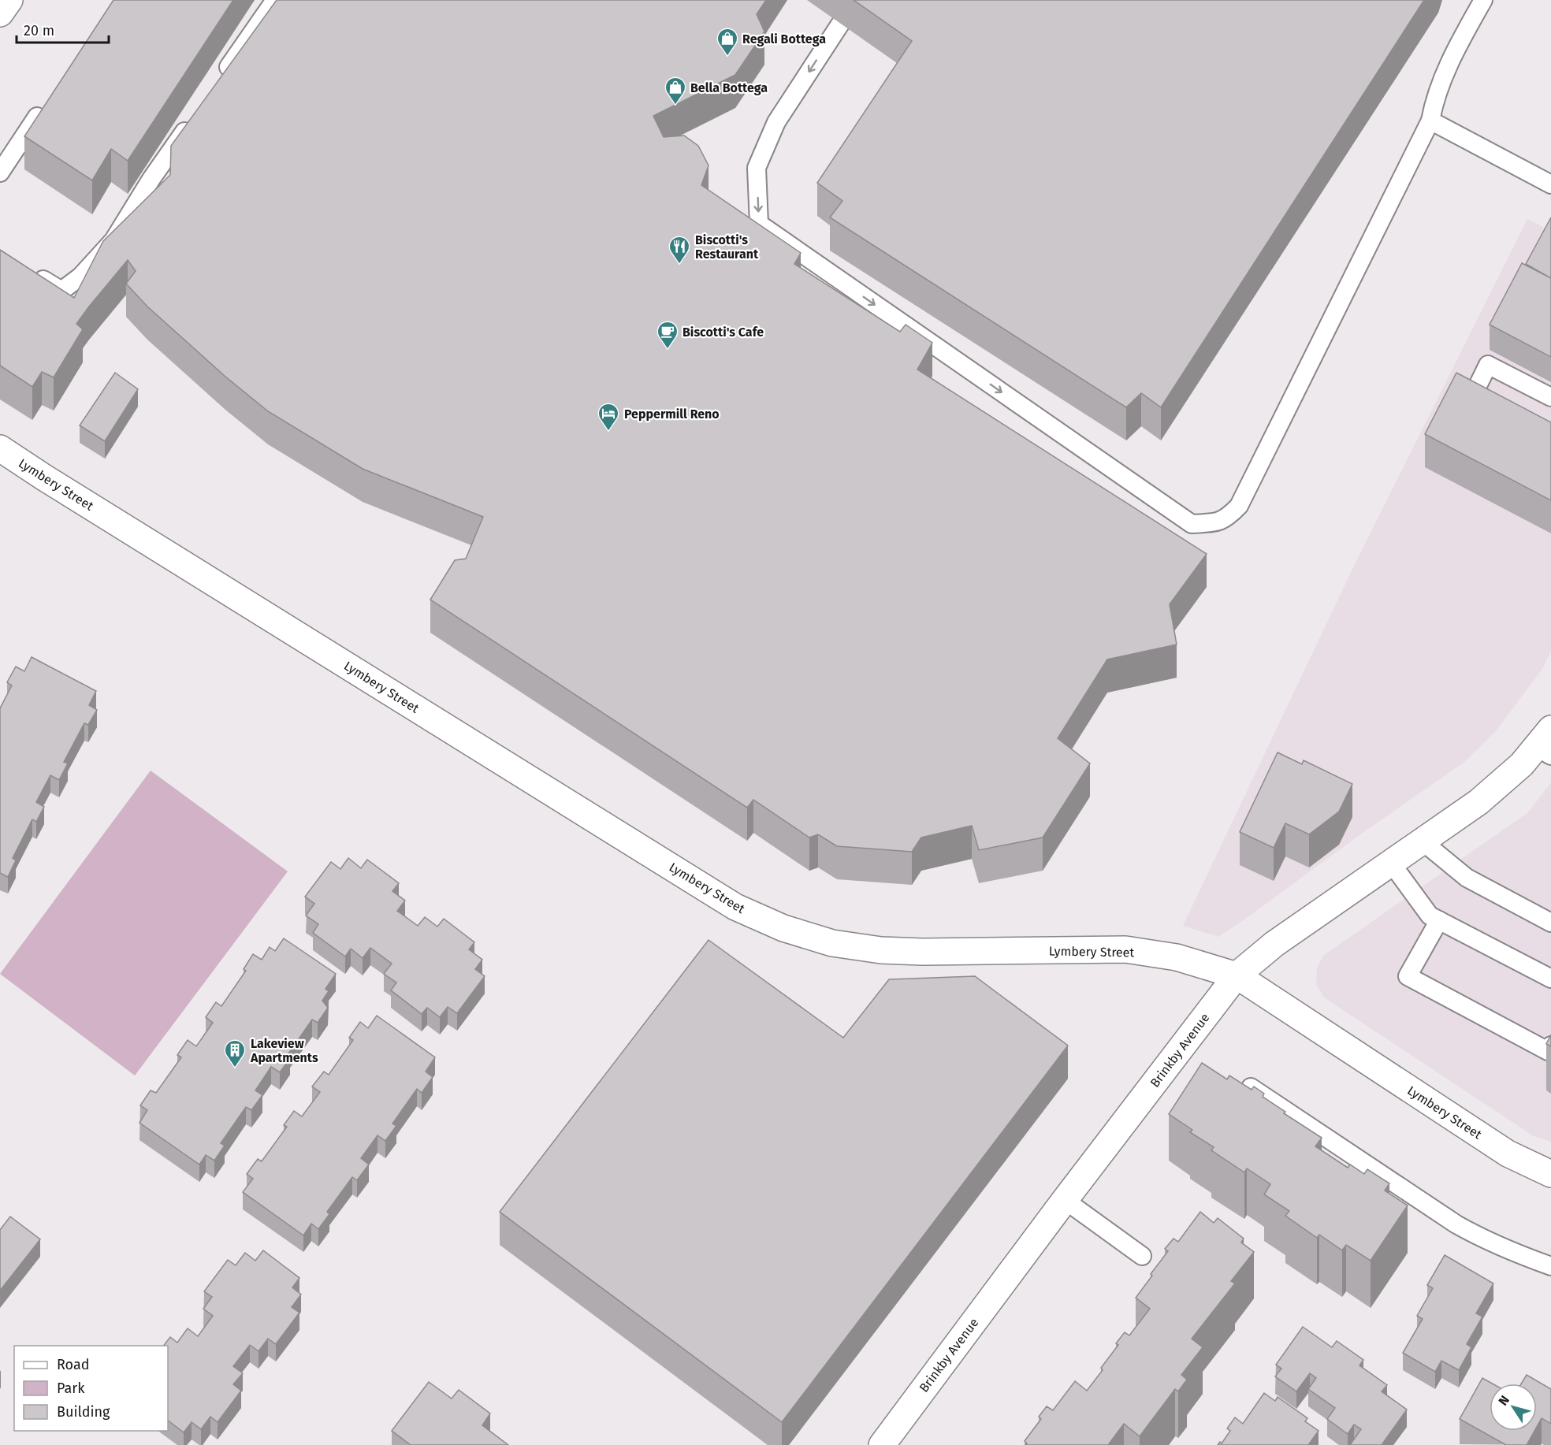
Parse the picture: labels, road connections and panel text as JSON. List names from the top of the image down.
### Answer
{
  "streets": {
    "street": ["Lymbery Street", "Brinkby Avenue"]
  },
  "crossings": [
    ["Lymbery Street", "Brinkby Avenue"]
  ],
  "places": {
    "shop": ["Regali Bottega", "Bella Bottega"],
    "restaurant": ["Biscotti's Restaurant"],
    "cafe": ["Biscotti's Cafe"],
    "hotel": ["Peppermill Reno"],
    "building": ["Lakeview Apartments"]
  },
  "legend": ["Road", "Park", "Building"],
  "scale_bar": "20 m",
  "north": "top left"
}
